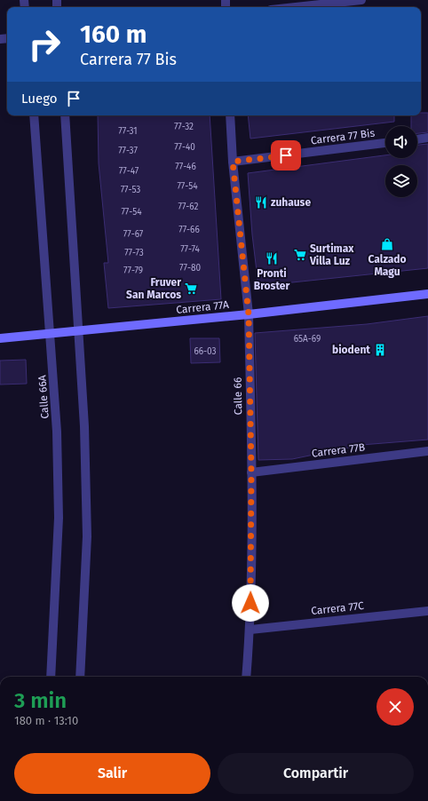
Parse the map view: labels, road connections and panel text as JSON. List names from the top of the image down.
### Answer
{
  "streets": {
    "main road": ["Carrera 77A"],
    "street": [
      "Carrera 77 Bis",
      "Calle 66",
      "Calle 66A",
      "Carrera 77B",
      "Carrera 77C"
    ]
  },
  "crossings": [
    ["Carrera 77 Bis", "Calle 66"],
    ["Carrera 77A", "Calle 66"],
    ["Carrera 77A", "Calle 66A"],
    ["Calle 66", "Carrera 77B"],
    ["Calle 66", "Carrera 77C"]
  ],
  "places": {
    "restaurant": ["zuhause", "Pronti Broster"],
    "shop": ["Calzado Magu"],
    "supermarket": ["Surtimax Villa Luz", "Fruver San Marcos"],
    "building": ["biodent"]
  },
  "house_numbers": [
    "77-32",
    "77-31",
    "77-40",
    "77-37",
    "77-46",
    "77-47",
    "77-54",
    "77-53",
    "77-62",
    "77-54",
    "77-66",
    "77-67",
    "77-74",
    "77-73",
    "77-80",
    "77-79",
    "65A-69",
    "66-03"
  ],
  "page": {
    "turn": ["160 m", "Carrera 77 Bis"],
    "then": "Luego",
    "heading": ["3 min", "180 m · 13:10"],
    "buttons": ["Salir", "Compartir"]
  }
}
